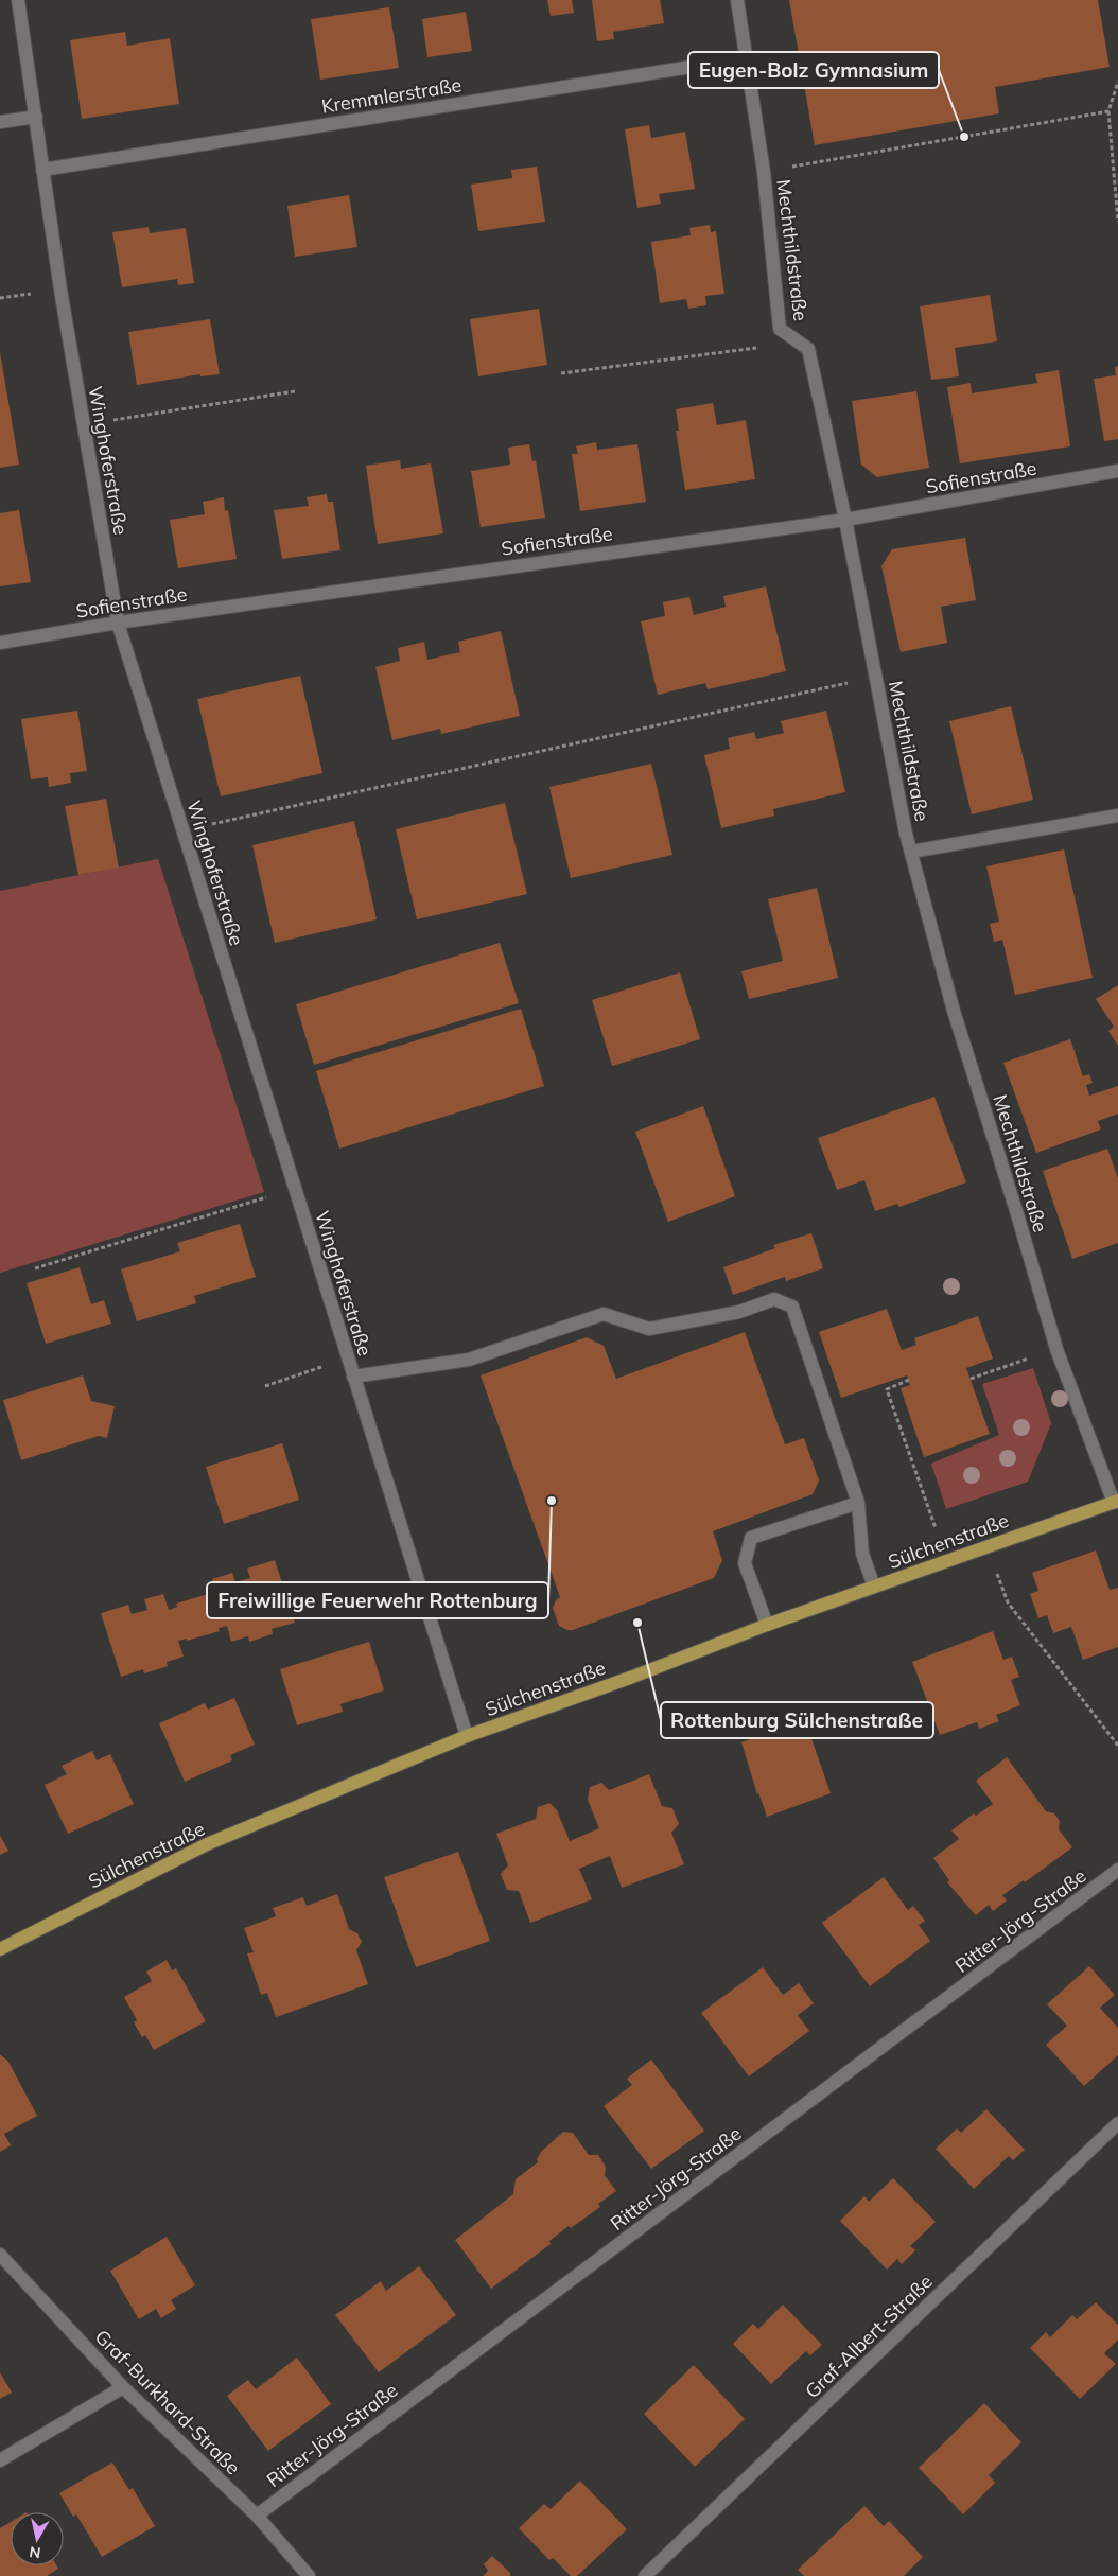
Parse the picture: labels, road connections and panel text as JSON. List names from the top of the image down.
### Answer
{
  "streets": {
    "main road": ["Sülchenstraße"],
    "street": [
      "Kremmlerstraße",
      "Mechthildstraße",
      "Winghoferstraße",
      "Sofienstraße",
      "Ritter-Jörg-Straße",
      "Graf-Albert-Straße",
      "Graf-Burkhard-Straße"
    ]
  },
  "crossings": [
    ["Kremmlerstraße", "Mechthildstraße"],
    ["Kremmlerstraße", "Winghoferstraße"],
    ["Mechthildstraße", "Sofienstraße"],
    ["Mechthildstraße", "Sülchenstraße"],
    ["Winghoferstraße", "Sofienstraße"],
    ["Winghoferstraße", "Sülchenstraße"],
    ["Ritter-Jörg-Straße", "Graf-Burkhard-Straße"]
  ],
  "places": ["Eugen-Bolz Gymnasium", "Freiwillige Feuerwehr Rottenburg", "Rottenburg Sülchenstraße"],
  "north": "bottom"
}
